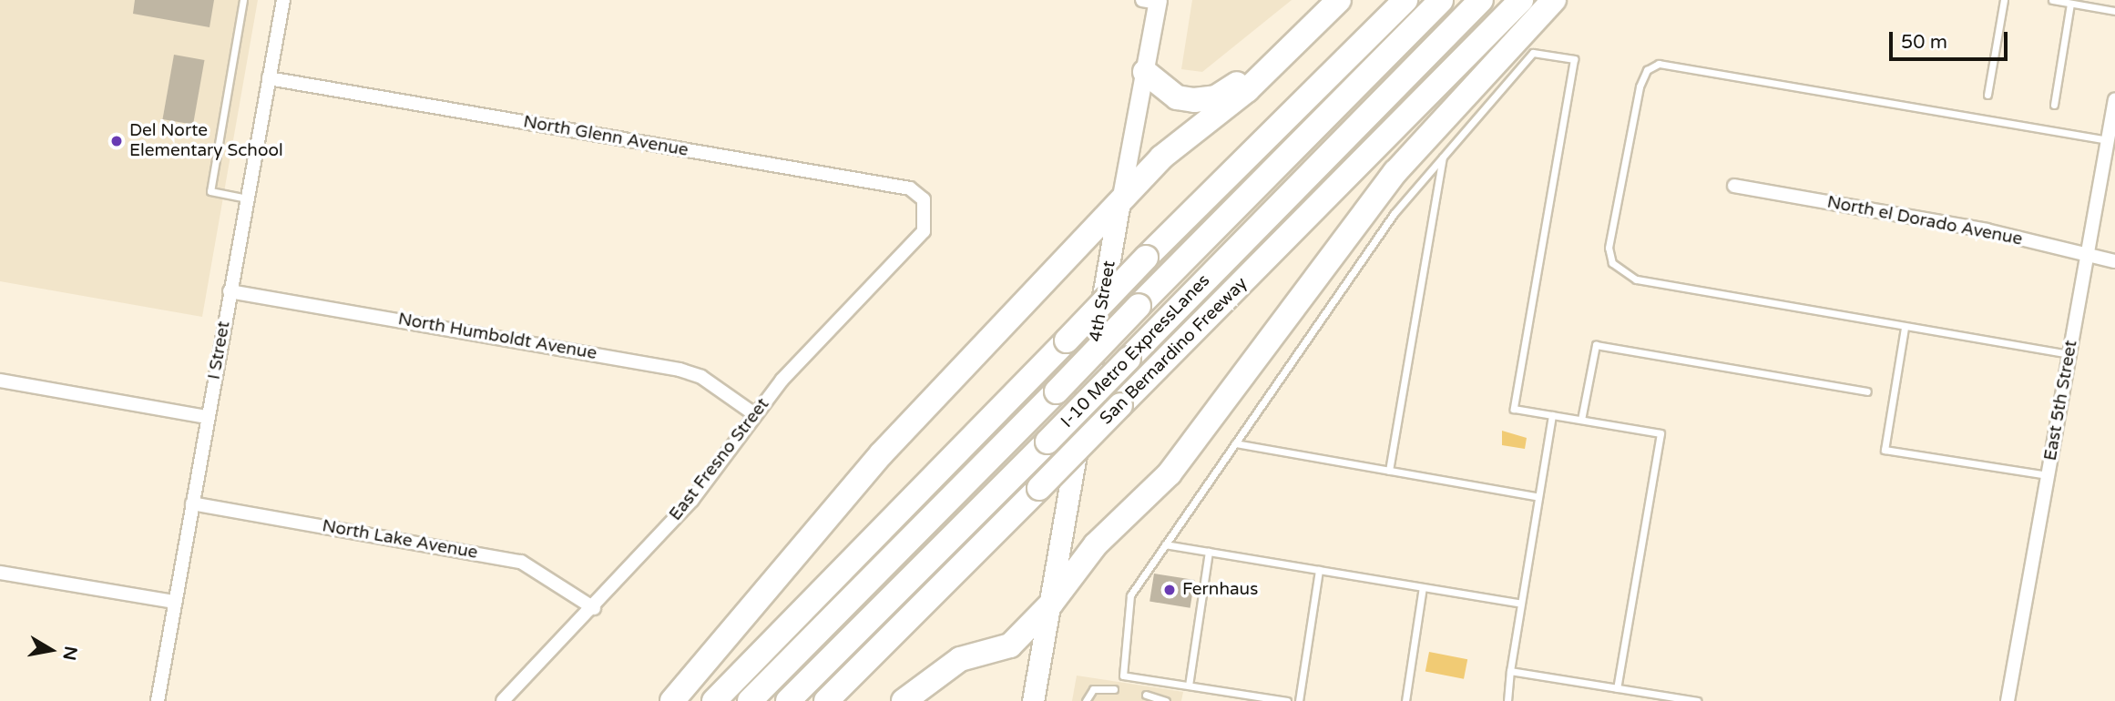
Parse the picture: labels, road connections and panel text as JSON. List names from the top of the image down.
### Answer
{
  "streets": {
    "highway": ["I-10 Metro ExpressLanes", "San Bernardino Freeway"],
    "main road": ["4th Street"],
    "street": [
      "North Glenn Avenue",
      "North el Dorado Avenue",
      "North Humboldt Avenue",
      "I Street",
      "East 5th Street",
      "East Fresno Street",
      "North Lake Avenue"
    ]
  },
  "crossings": [
    ["North Glenn Avenue", "I Street"],
    ["North Glenn Avenue", "East Fresno Street"],
    ["North el Dorado Avenue", "East 5th Street"],
    ["North Humboldt Avenue", "I Street"],
    ["North Humboldt Avenue", "East Fresno Street"],
    ["I Street", "North Lake Avenue"],
    ["East Fresno Street", "North Lake Avenue"]
  ],
  "places": ["Del Norte Elementary School", "Fernhaus"],
  "scale_bar": "50 m",
  "north": "right"
}
